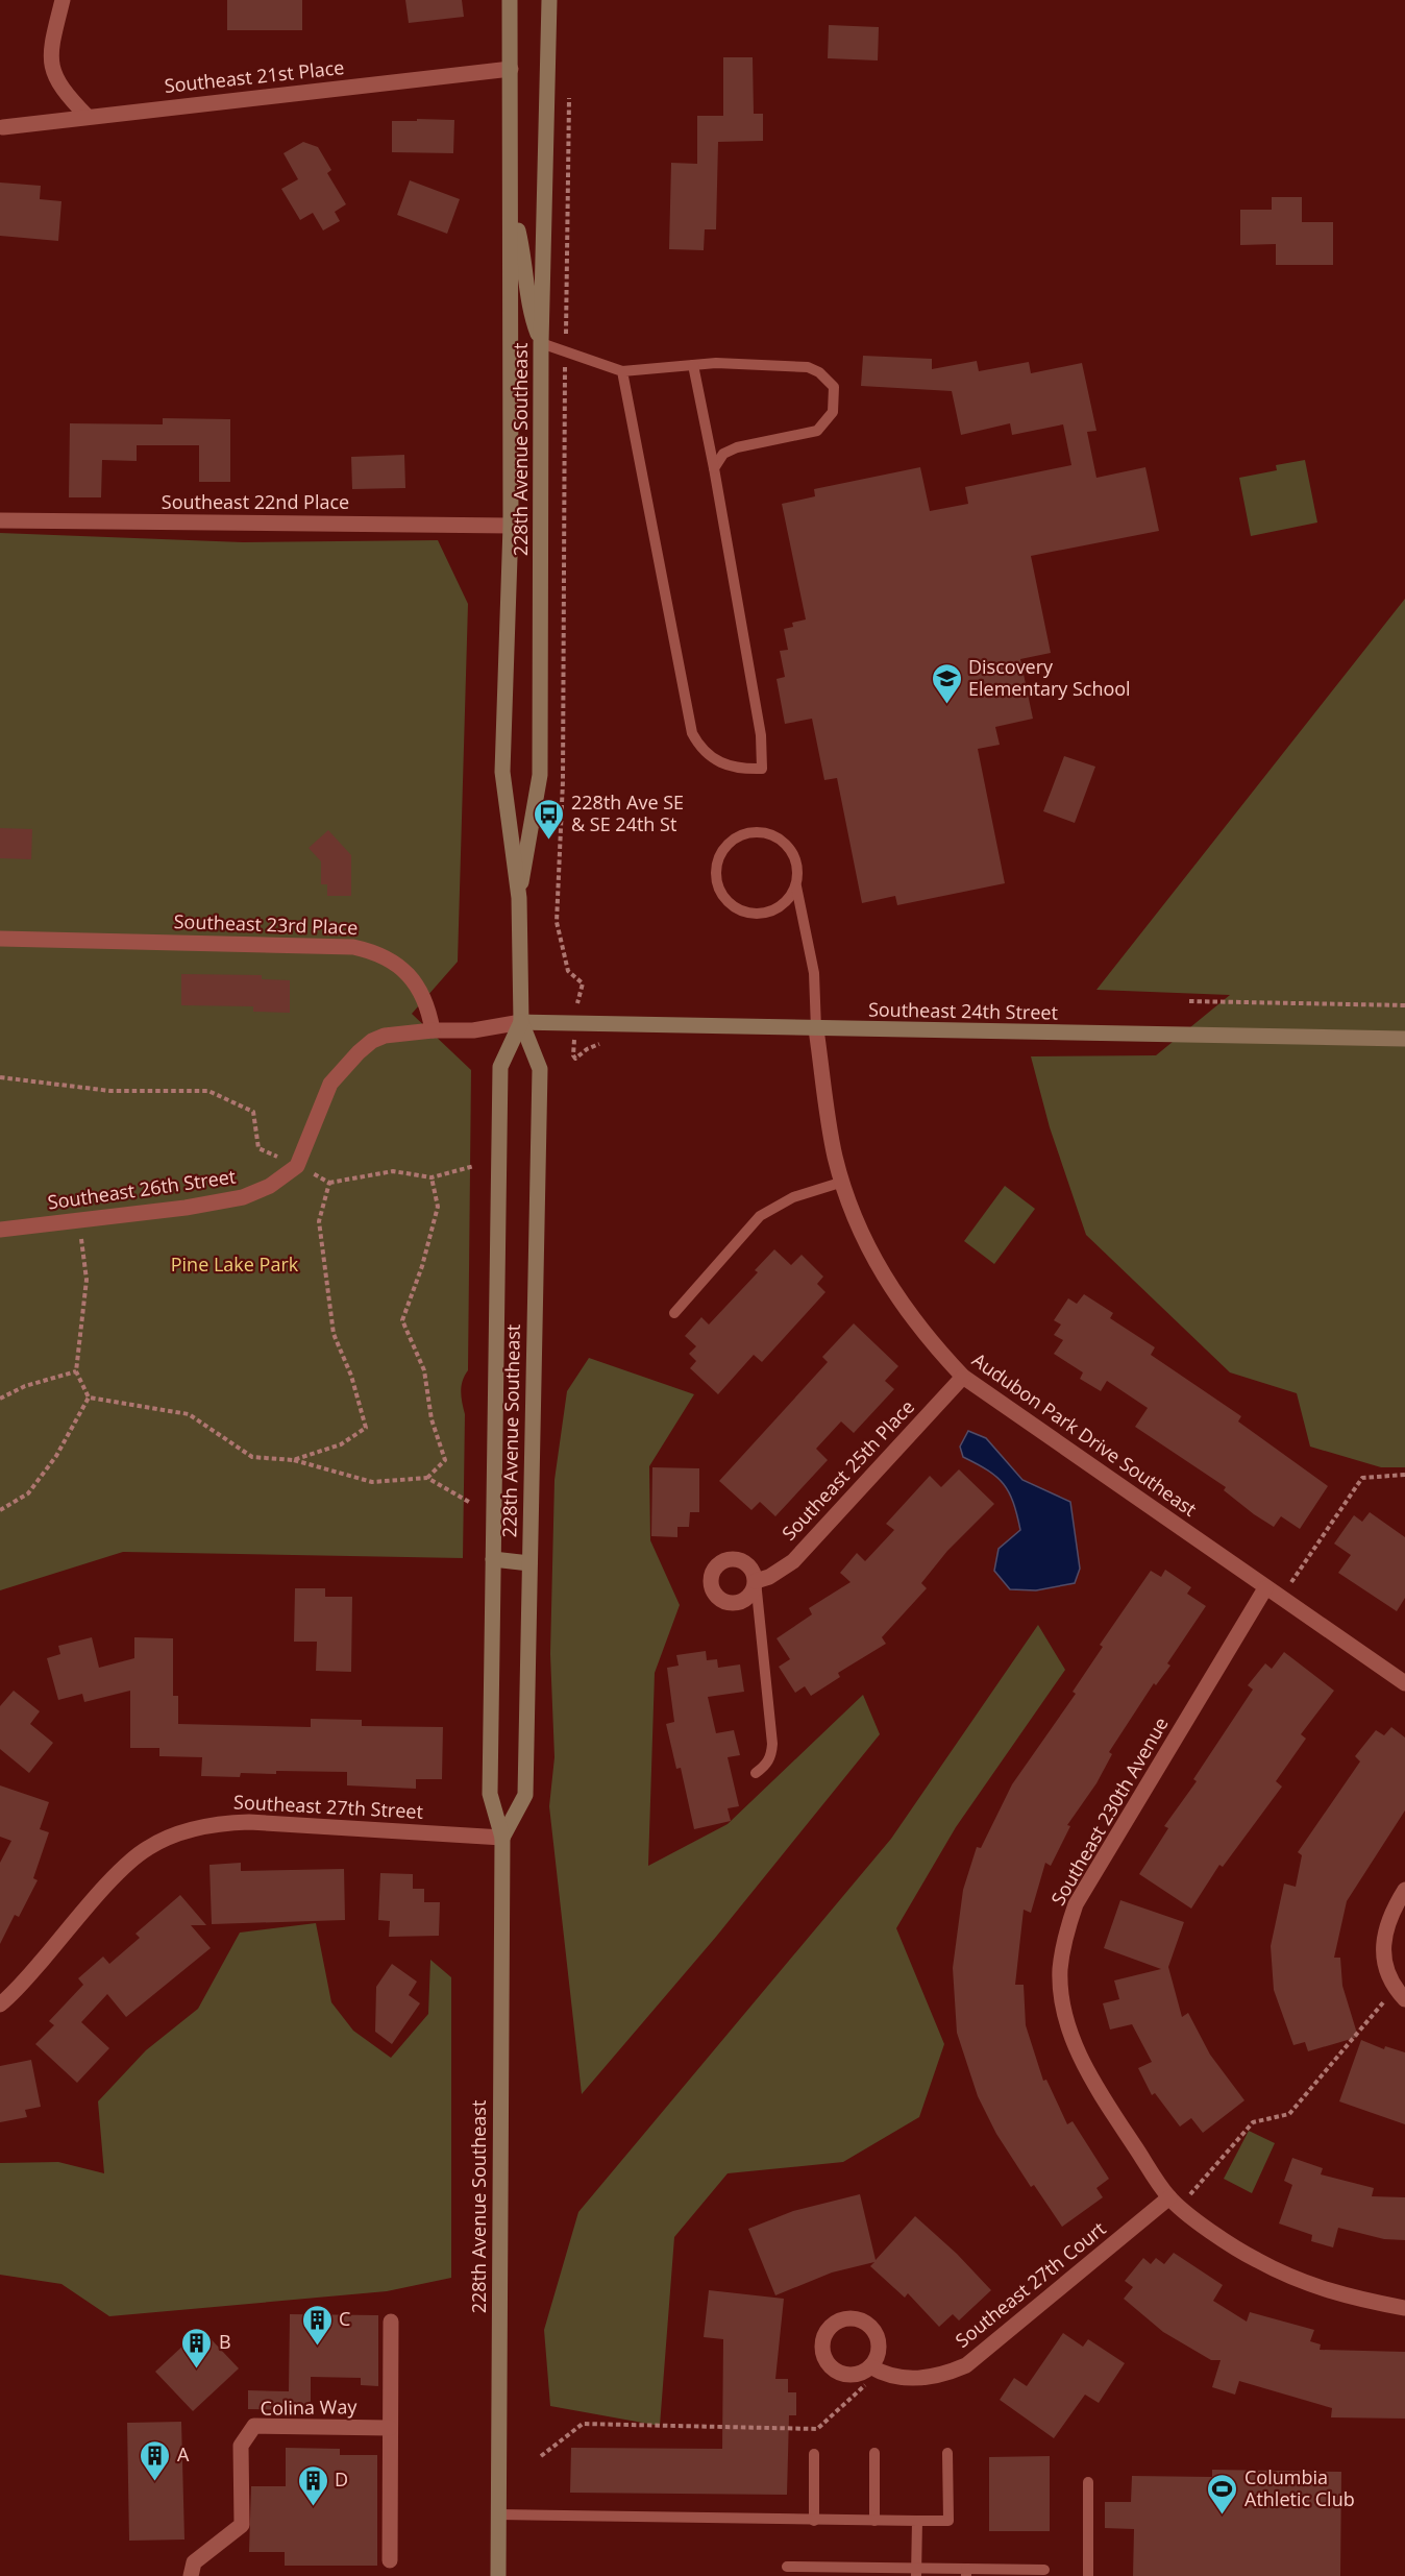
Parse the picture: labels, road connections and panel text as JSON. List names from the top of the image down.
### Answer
{
  "streets": {
    "main road": ["228th Avenue Southeast", "Southeast 24th Street"],
    "street": [
      "Southeast 21st Place",
      "Southeast 22nd Place",
      "Southeast 23rd Place",
      "Southeast 26th Street",
      "Audubon Park Drive Southeast",
      "Southeast 25th Place",
      "Southeast 27th Street",
      "Southeast 230th Avenue",
      "Southeast 27th Court",
      "Colina Way"
    ]
  },
  "crossings": [
    ["Southeast 21st Place", "228th Avenue Southeast"],
    ["228th Avenue Southeast", "Southeast 22nd Place"],
    ["228th Avenue Southeast", "Southeast 24th Street"],
    ["228th Avenue Southeast", "Southeast 27th Street"],
    ["Southeast 24th Street", "Audubon Park Drive Southeast"],
    ["Audubon Park Drive Southeast", "Southeast 25th Place"],
    ["Audubon Park Drive Southeast", "Southeast 230th Avenue"],
    ["Southeast 230th Avenue", "Southeast 27th Court"]
  ],
  "parks": ["Pine Lake Park"],
  "places": {
    "school or university": ["Discovery Elementary School"],
    "bus stop": ["228th Ave SE & SE 24th St"],
    "building": [
      "C",
      "B",
      "A",
      "D"
    ],
    "sports": ["Columbia Athletic Club"]
  }
}
